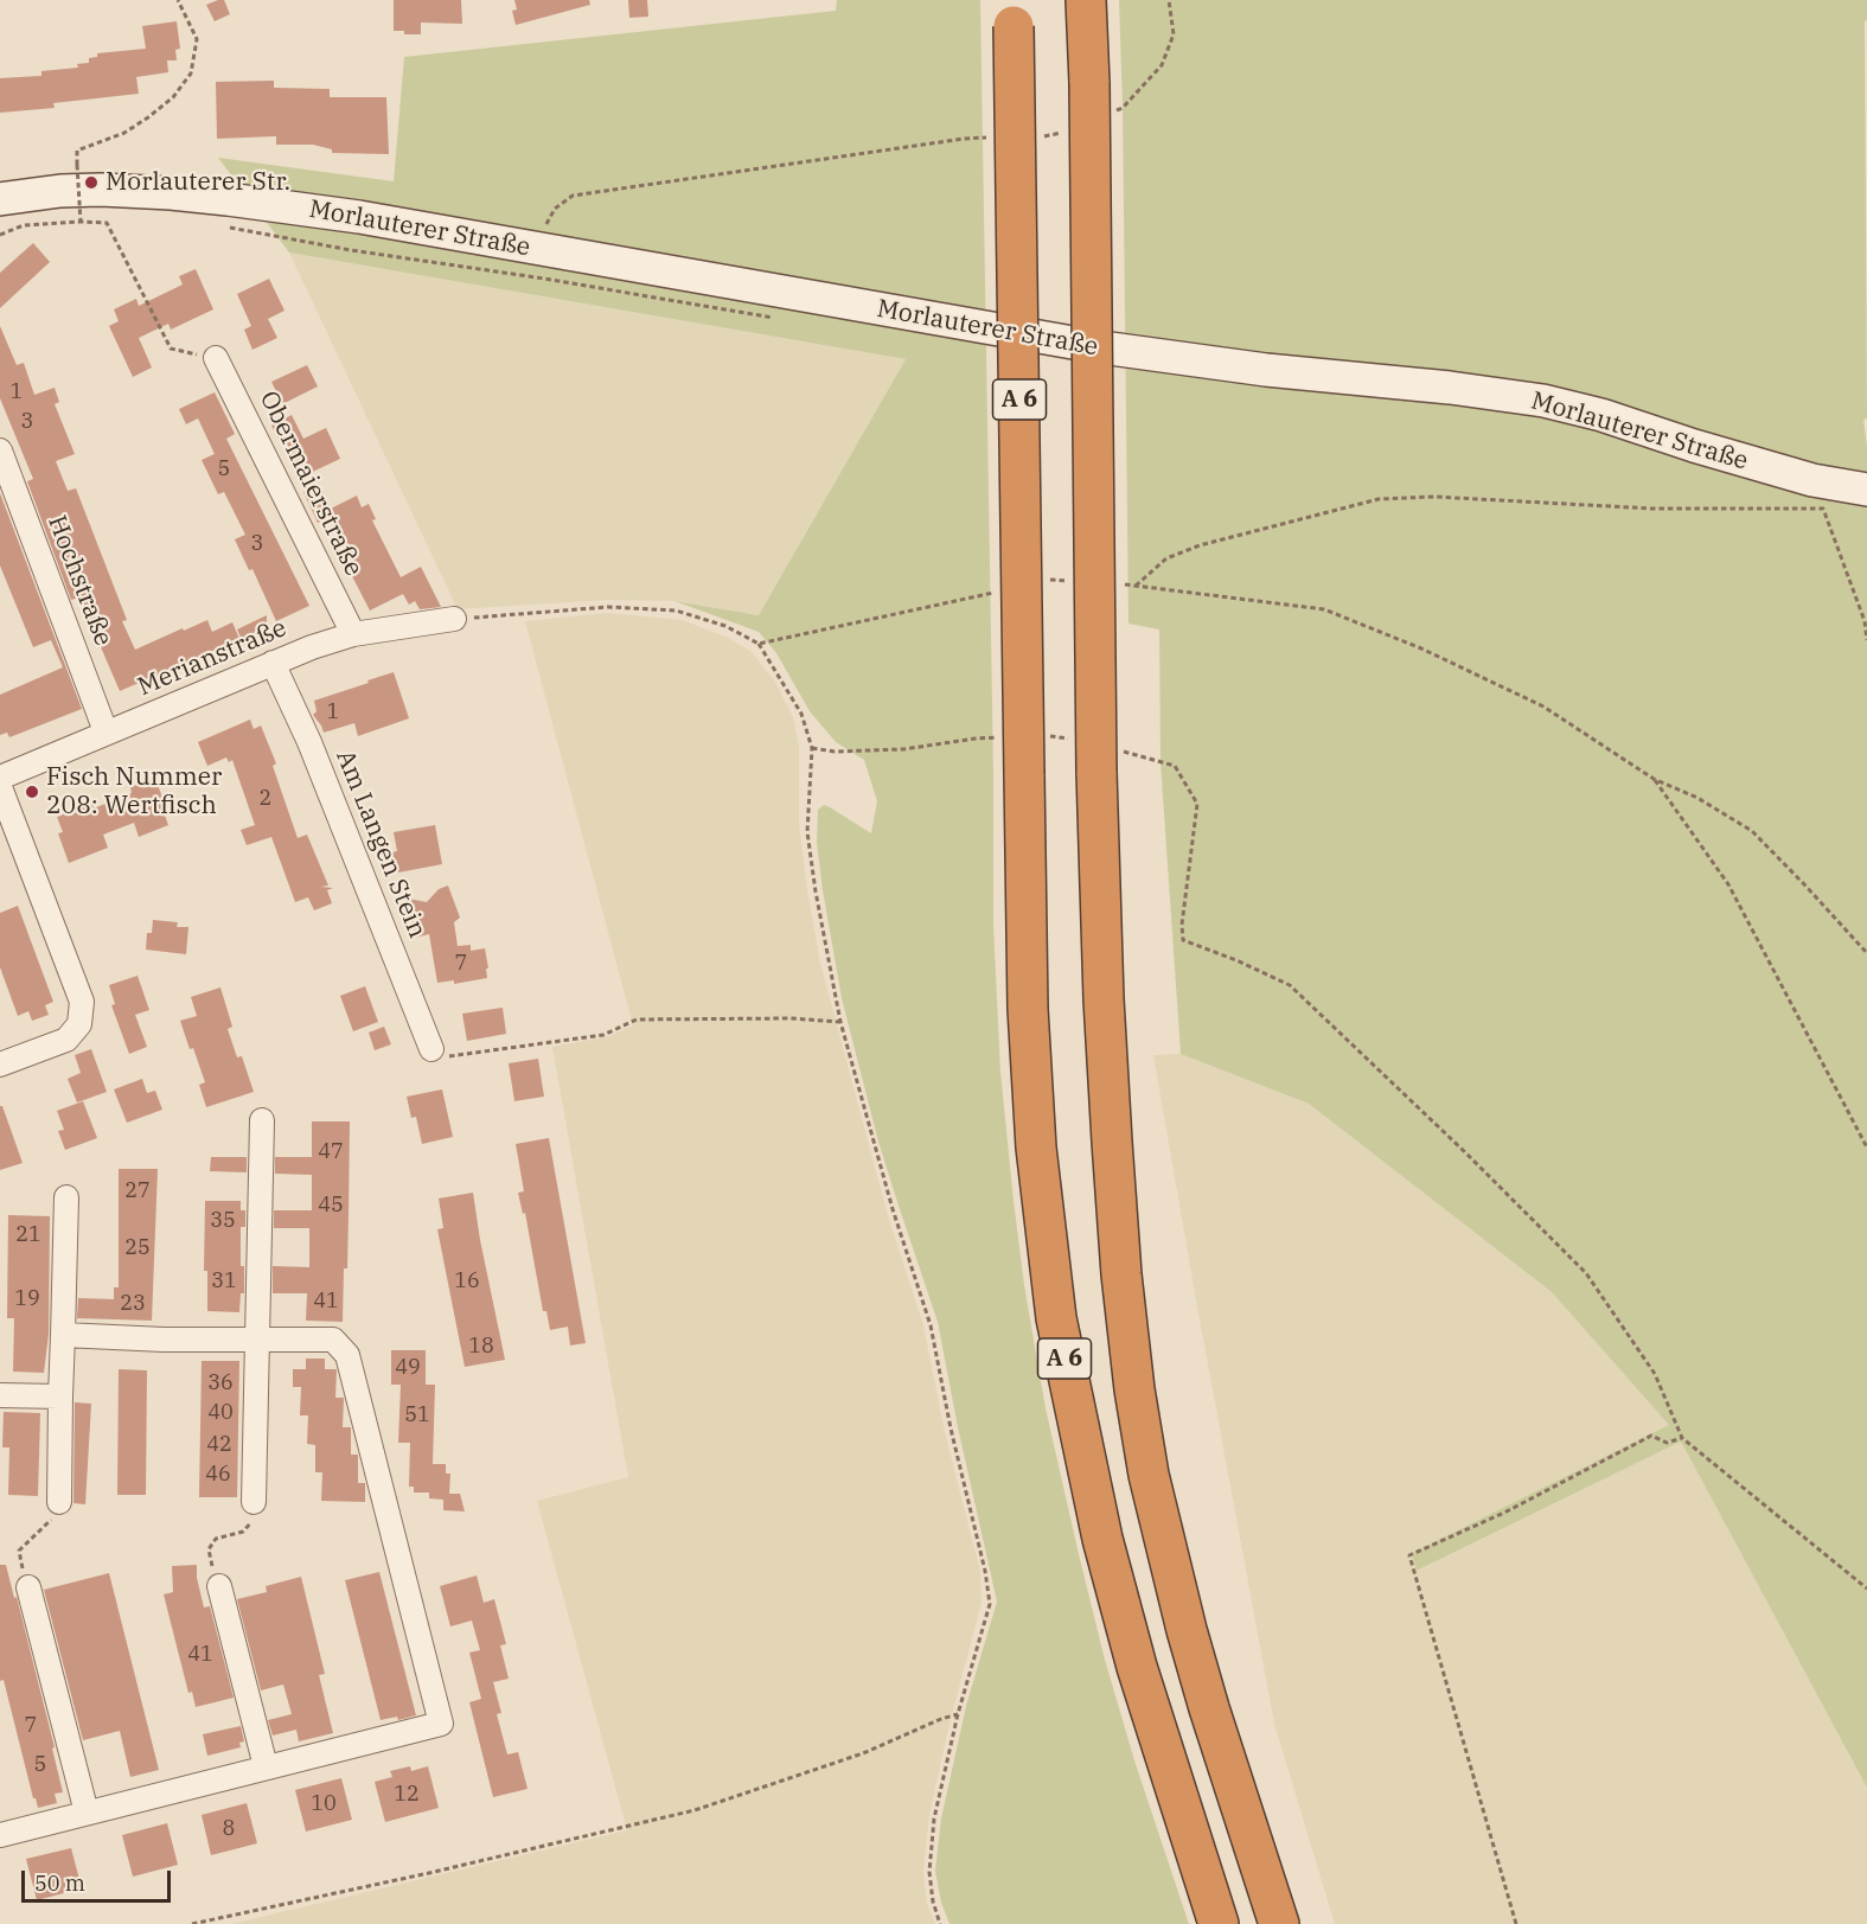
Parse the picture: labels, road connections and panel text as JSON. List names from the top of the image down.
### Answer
{
  "streets": {
    "highway": ["A 6"],
    "street": [
      "Morlauterer Straße",
      "Obermaierstraße",
      "Hochstraße",
      "Merianstraße",
      "Am Langen Stein"
    ]
  },
  "crossings": [
    ["Obermaierstraße", "Merianstraße"],
    ["Hochstraße", "Merianstraße"],
    ["Merianstraße", "Am Langen Stein"]
  ],
  "places": ["Morlauterer Str.", "Fisch Nummer 208: Wertfisch"],
  "house_numbers": [
    "1",
    "3",
    "5",
    "3",
    "1",
    "2",
    "7",
    "47",
    "27",
    "45",
    "35",
    "21",
    "25",
    "31",
    "16",
    "19",
    "41",
    "23",
    "18",
    "49",
    "36",
    "40",
    "51",
    "42",
    "46",
    "41",
    "7",
    "5",
    "12",
    "10",
    "8"
  ],
  "scale_bar": "50 m"
}
